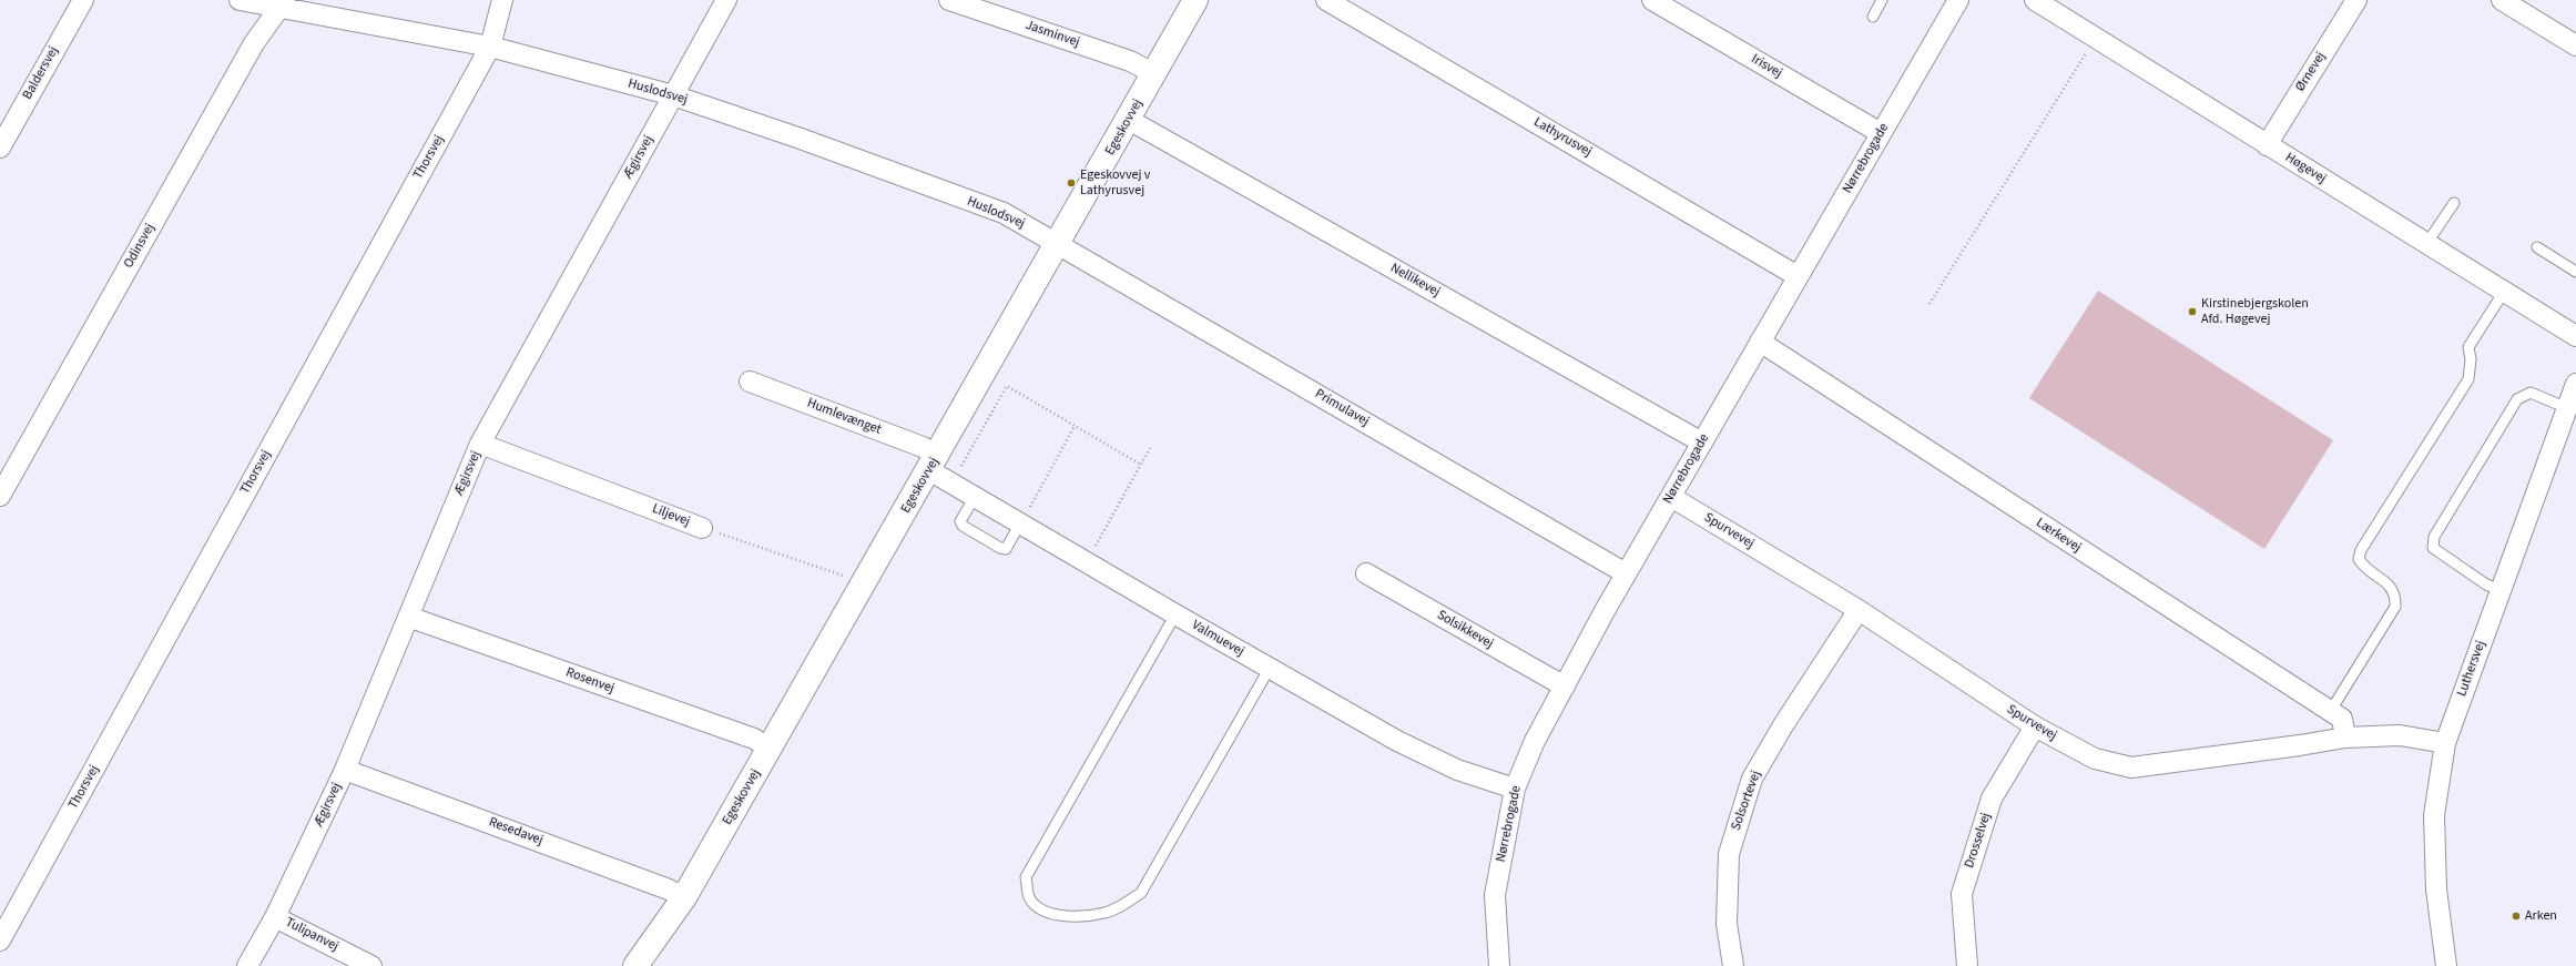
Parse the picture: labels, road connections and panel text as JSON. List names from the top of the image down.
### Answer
{
  "streets": {
    "street": [
      "Jasminvej",
      "Irisvej",
      "Ørnevej",
      "Baldersvej",
      "Huslodsvej",
      "Egeskovvej",
      "Lathyrusvej",
      "Thorsvej",
      "Ægirsvej",
      "Nørrebrogade",
      "Høgevej",
      "Odinsvej",
      "Nellikevej",
      "Primulavej",
      "Humlevænget",
      "Liljevej",
      "Spurvevej",
      "Lærkevej",
      "Solsikkevej",
      "Valmuevej",
      "Luthersvej",
      "Rosenvej",
      "Solsortevej",
      "Resedavej",
      "Drosselvej",
      "Tulipanvej"
    ]
  },
  "crossings": [
    ["Jasminvej", "Egeskovvej"],
    ["Irisvej", "Nørrebrogade"],
    ["Ørnevej", "Høgevej"],
    ["Huslodsvej", "Egeskovvej"],
    ["Huslodsvej", "Thorsvej"],
    ["Huslodsvej", "Ægirsvej"],
    ["Huslodsvej", "Odinsvej"],
    ["Huslodsvej", "Primulavej"],
    ["Egeskovvej", "Nellikevej"],
    ["Egeskovvej", "Primulavej"],
    ["Egeskovvej", "Humlevænget"],
    ["Egeskovvej", "Liljevej"],
    ["Egeskovvej", "Valmuevej"],
    ["Egeskovvej", "Rosenvej"],
    ["Egeskovvej", "Resedavej"],
    ["Lathyrusvej", "Nørrebrogade"],
    ["Ægirsvej", "Liljevej"],
    ["Ægirsvej", "Rosenvej"],
    ["Ægirsvej", "Resedavej"],
    ["Ægirsvej", "Tulipanvej"],
    ["Nørrebrogade", "Nellikevej"],
    ["Nørrebrogade", "Primulavej"],
    ["Nørrebrogade", "Spurvevej"],
    ["Nørrebrogade", "Lærkevej"],
    ["Nørrebrogade", "Solsikkevej"],
    ["Nørrebrogade", "Valmuevej"],
    ["Humlevænget", "Valmuevej"],
    ["Spurvevej", "Lærkevej"],
    ["Spurvevej", "Luthersvej"],
    ["Spurvevej", "Solsortevej"],
    ["Spurvevej", "Drosselvej"]
  ],
  "places": ["Egeskovvej v Lathyrusvej", "Kirstinebjergskolen Afd. Høgevej", "Arken"]
}
